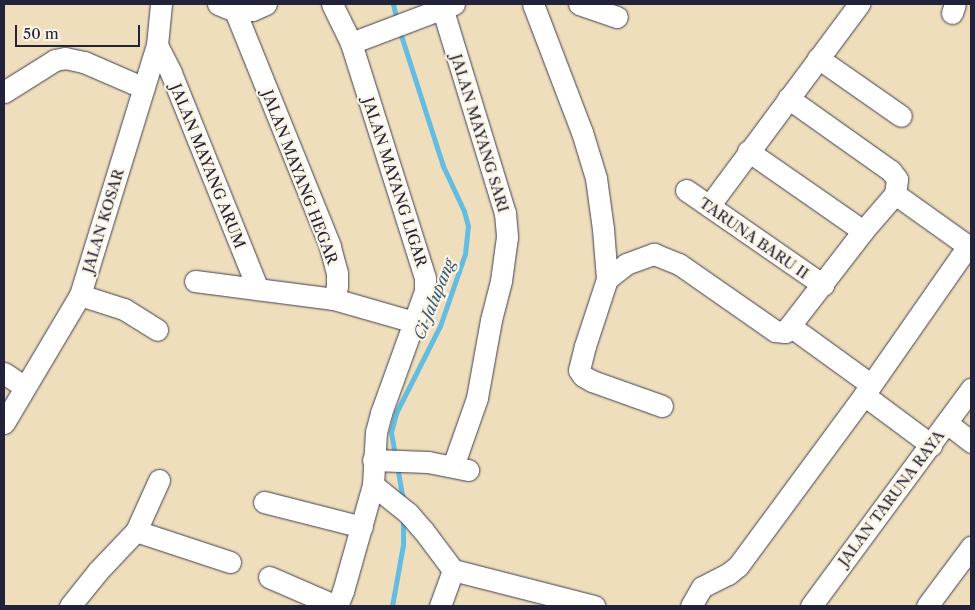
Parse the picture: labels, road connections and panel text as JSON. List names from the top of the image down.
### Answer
{
  "streets": {
    "street": [
      "JALAN MAYANG SARI",
      "JALAN MAYANG ARUM",
      "JALAN MAYANG HEGAR",
      "JALAN MAYANG LIGAR",
      "JALAN KOSAR",
      "TARUNA BARU II",
      "JALAN TARUNA RAYA"
    ]
  },
  "crossings": [
    ["JALAN MAYANG SARI", "JALAN MAYANG LIGAR"],
    ["JALAN MAYANG ARUM", "JALAN KOSAR"]
  ],
  "water": ["Ci Jalupang"],
  "scale_bar": "50 m"
}
